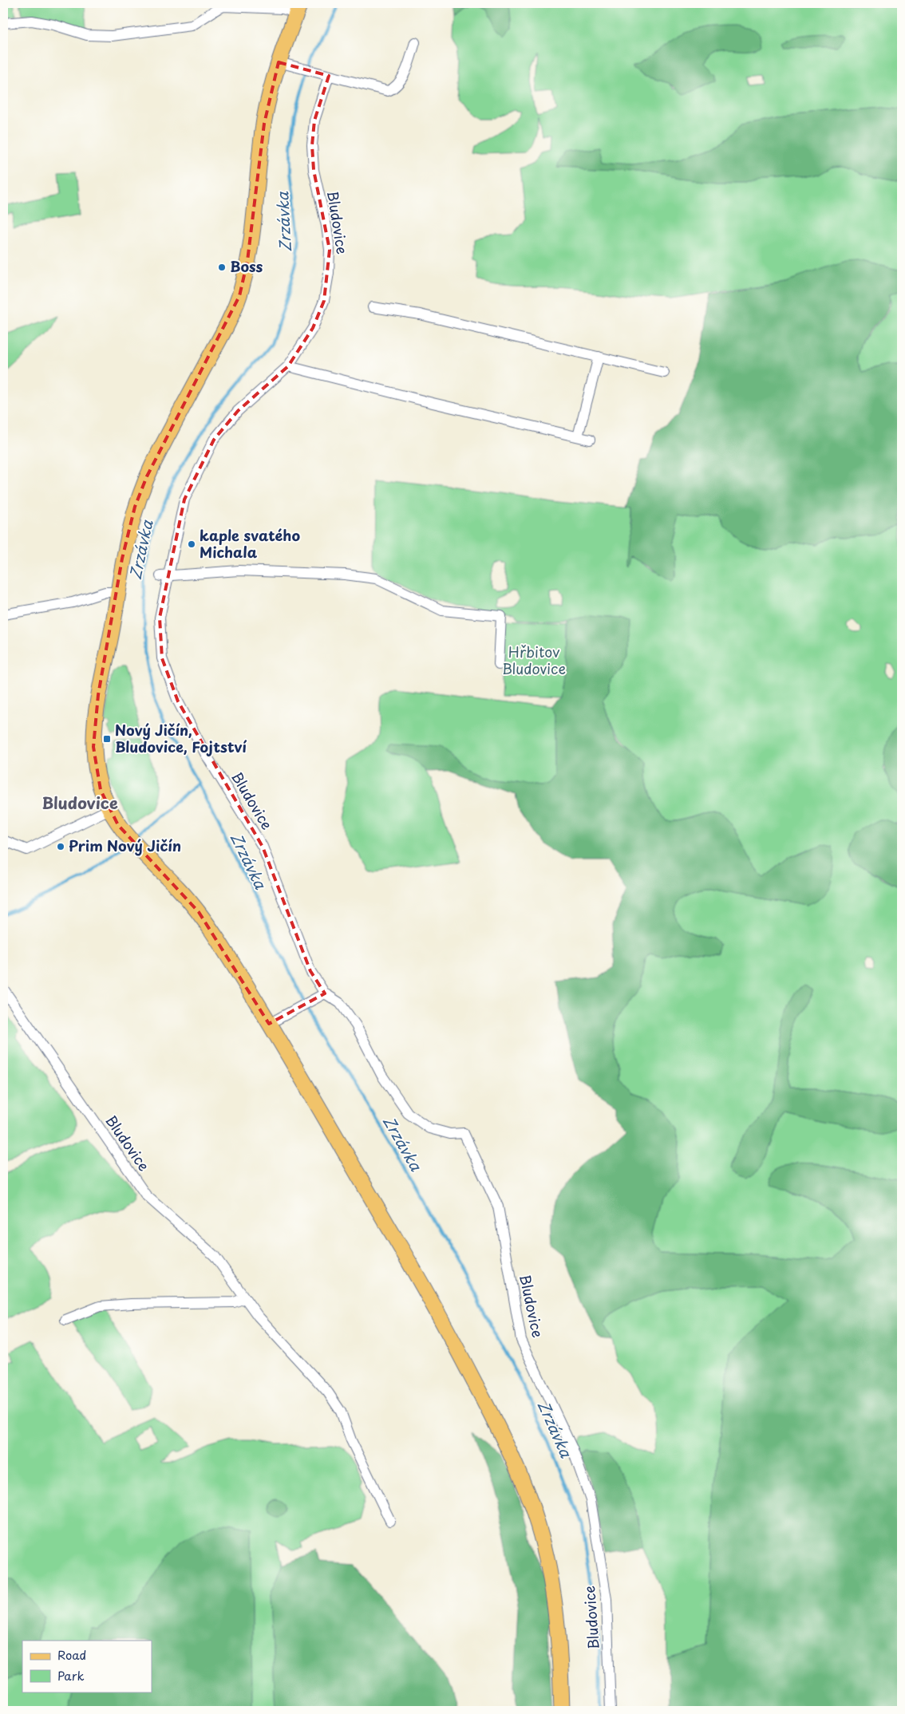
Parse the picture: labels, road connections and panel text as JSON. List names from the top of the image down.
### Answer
{
  "streets": {
    "street": ["Bludovice"]
  },
  "districts": ["Bludovice"],
  "water": ["Zrzávka"],
  "parks": ["Hřbitov Bludovice"],
  "places": {
    "other": ["Boss", "kaple svatého Michala", "Prim Nový Jičín"],
    "transit": ["Nový Jičín, Bludovice, Fojtství"]
  },
  "legend": ["Road", "Park"]
}
